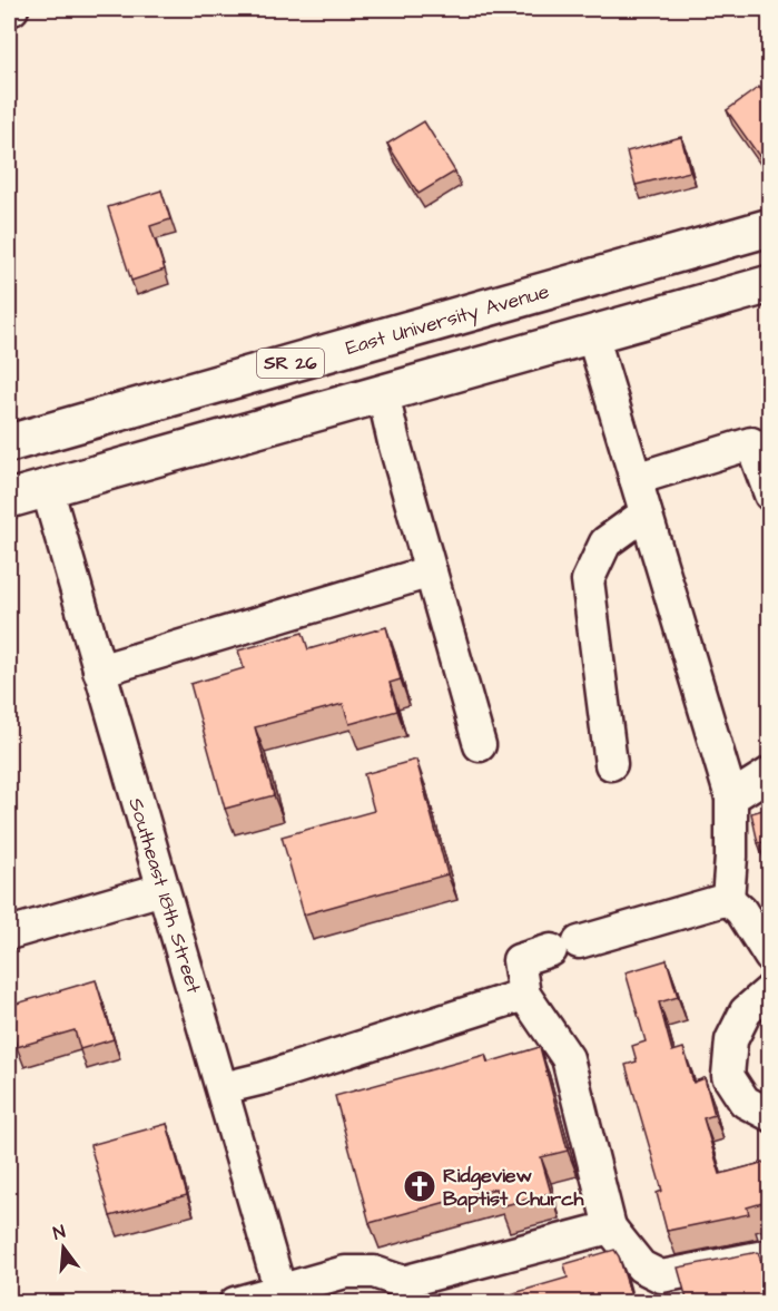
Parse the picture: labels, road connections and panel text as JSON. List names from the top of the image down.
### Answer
{
  "streets": {
    "main road": ["East University Avenue", "SR 26"],
    "street": ["Southeast 18th Street"]
  },
  "places": {
    "church": ["Ridgeview Baptist Church"]
  },
  "north": "top"
}
